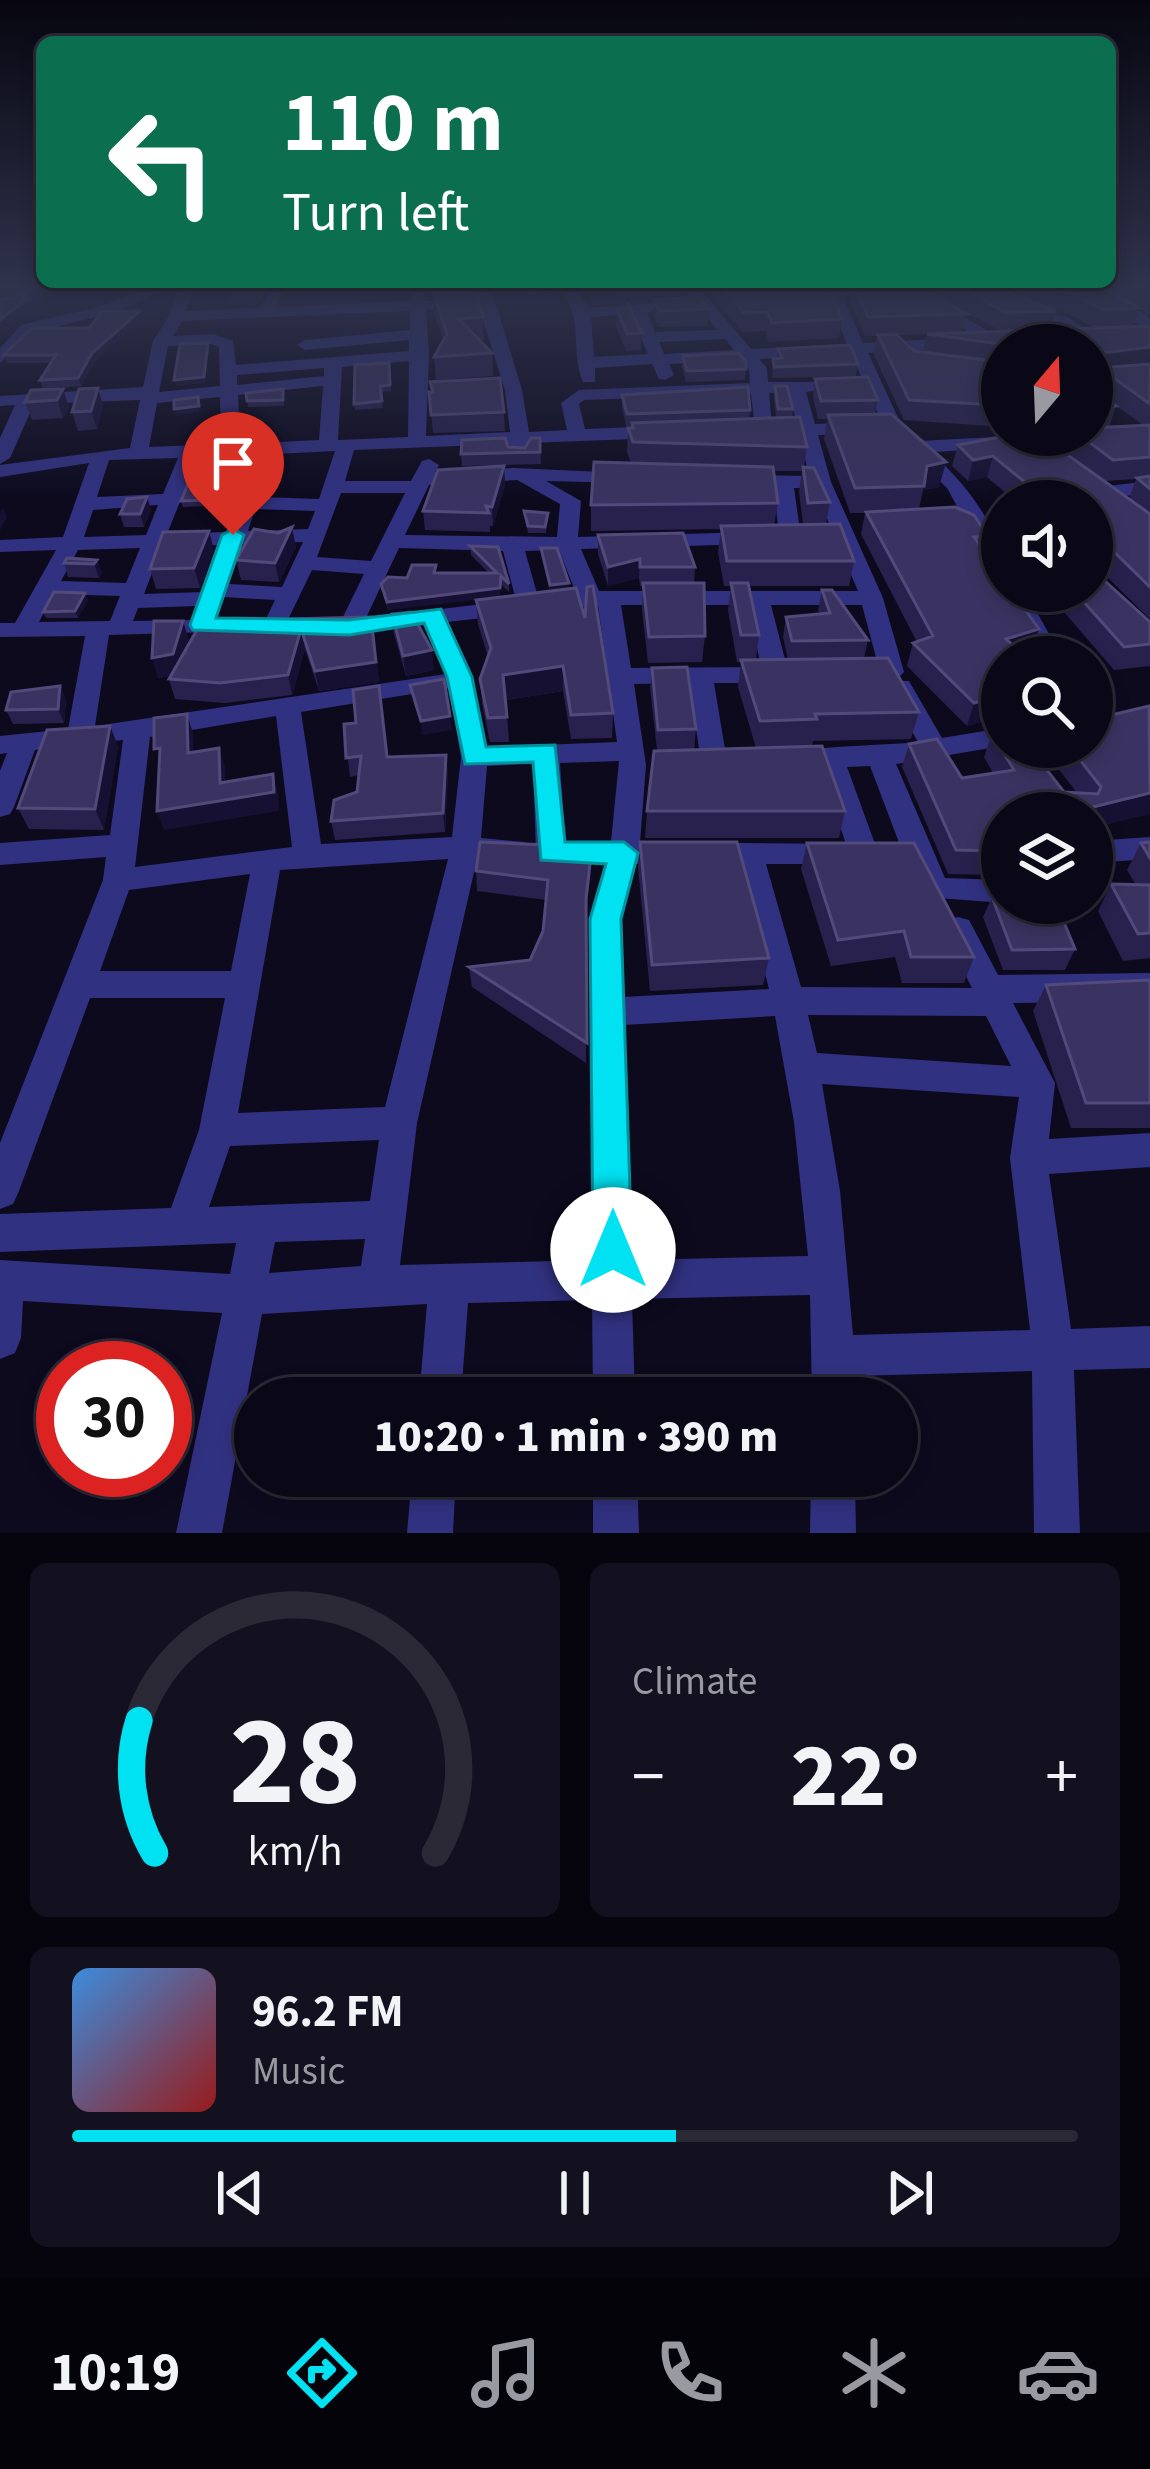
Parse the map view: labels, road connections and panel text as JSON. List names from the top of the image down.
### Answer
{
  "north": "top",
  "page": {
    "turn": ["110 m", "Turn left"],
    "limit": "30",
    "trip": "10:20 · 1 min · 390 m",
    "tile": "Climate",
    "heat": ["−", "22°", "+"],
    "song": ["96.2 FM", "Music"],
    "tabs": "10:19",
    "gauge": ["28", "km/h"]
  }
}
